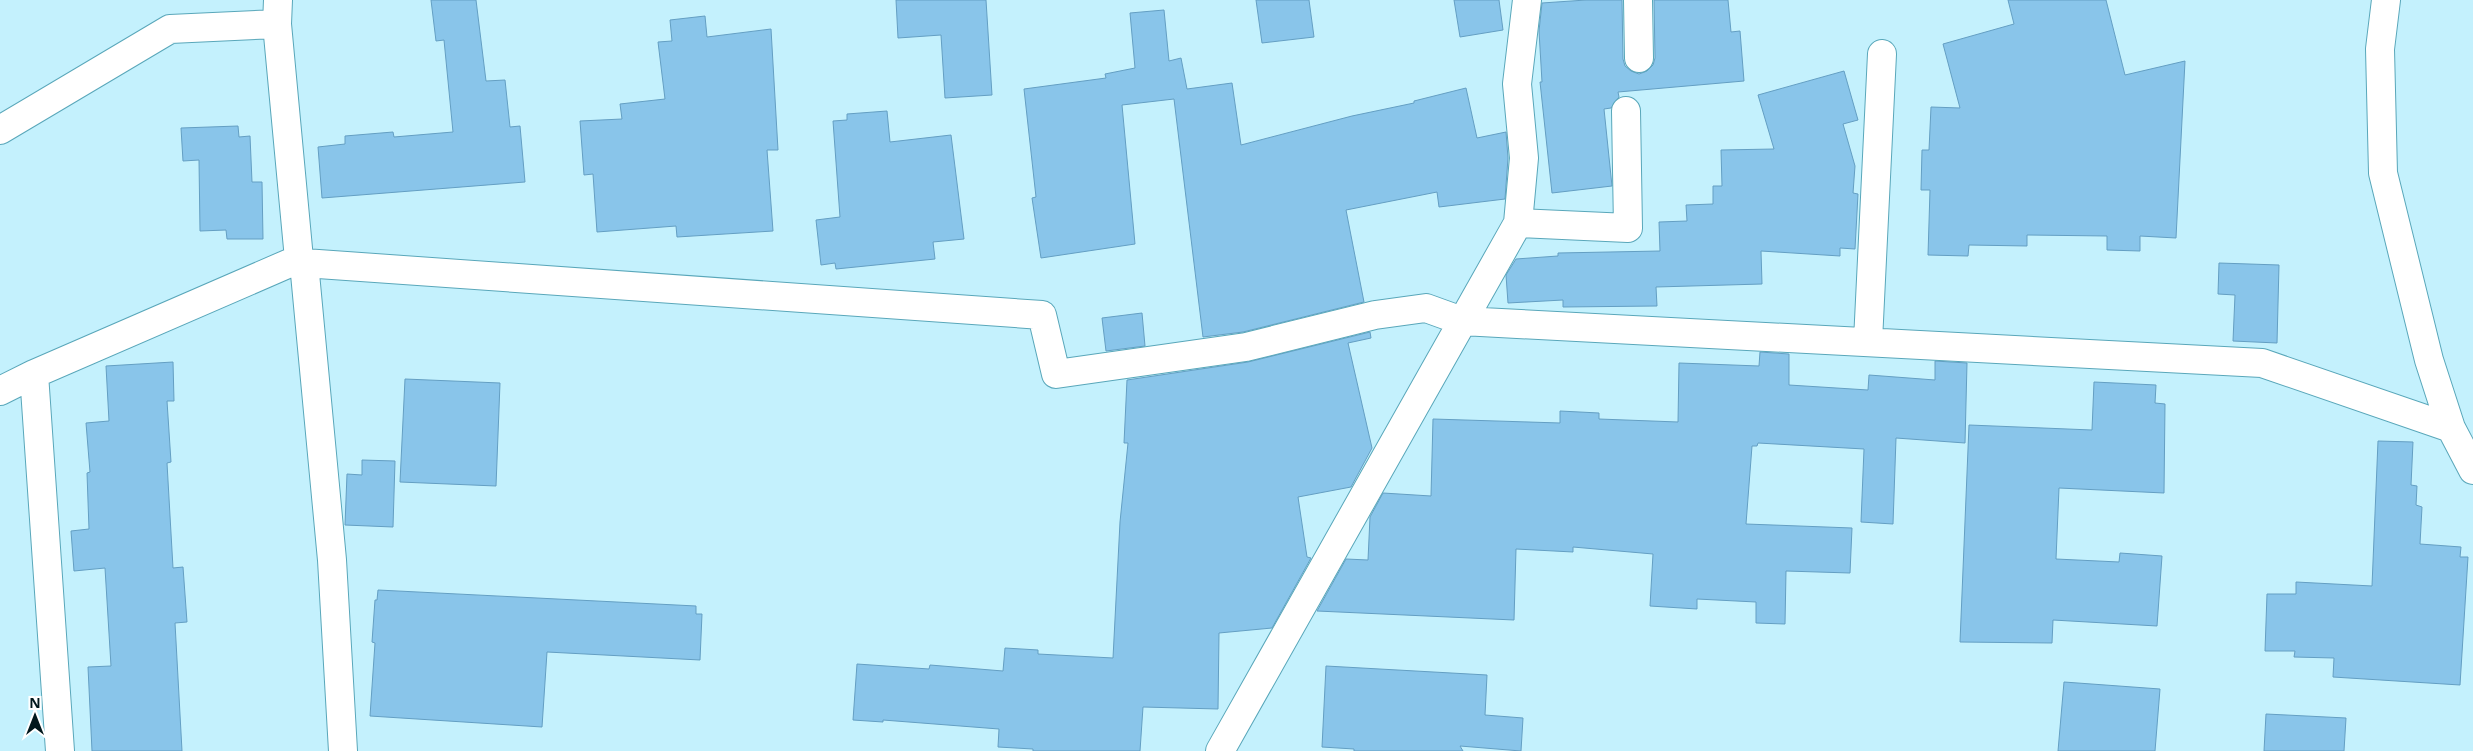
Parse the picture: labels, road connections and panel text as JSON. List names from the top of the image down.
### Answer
{
  "north": "top"
}
